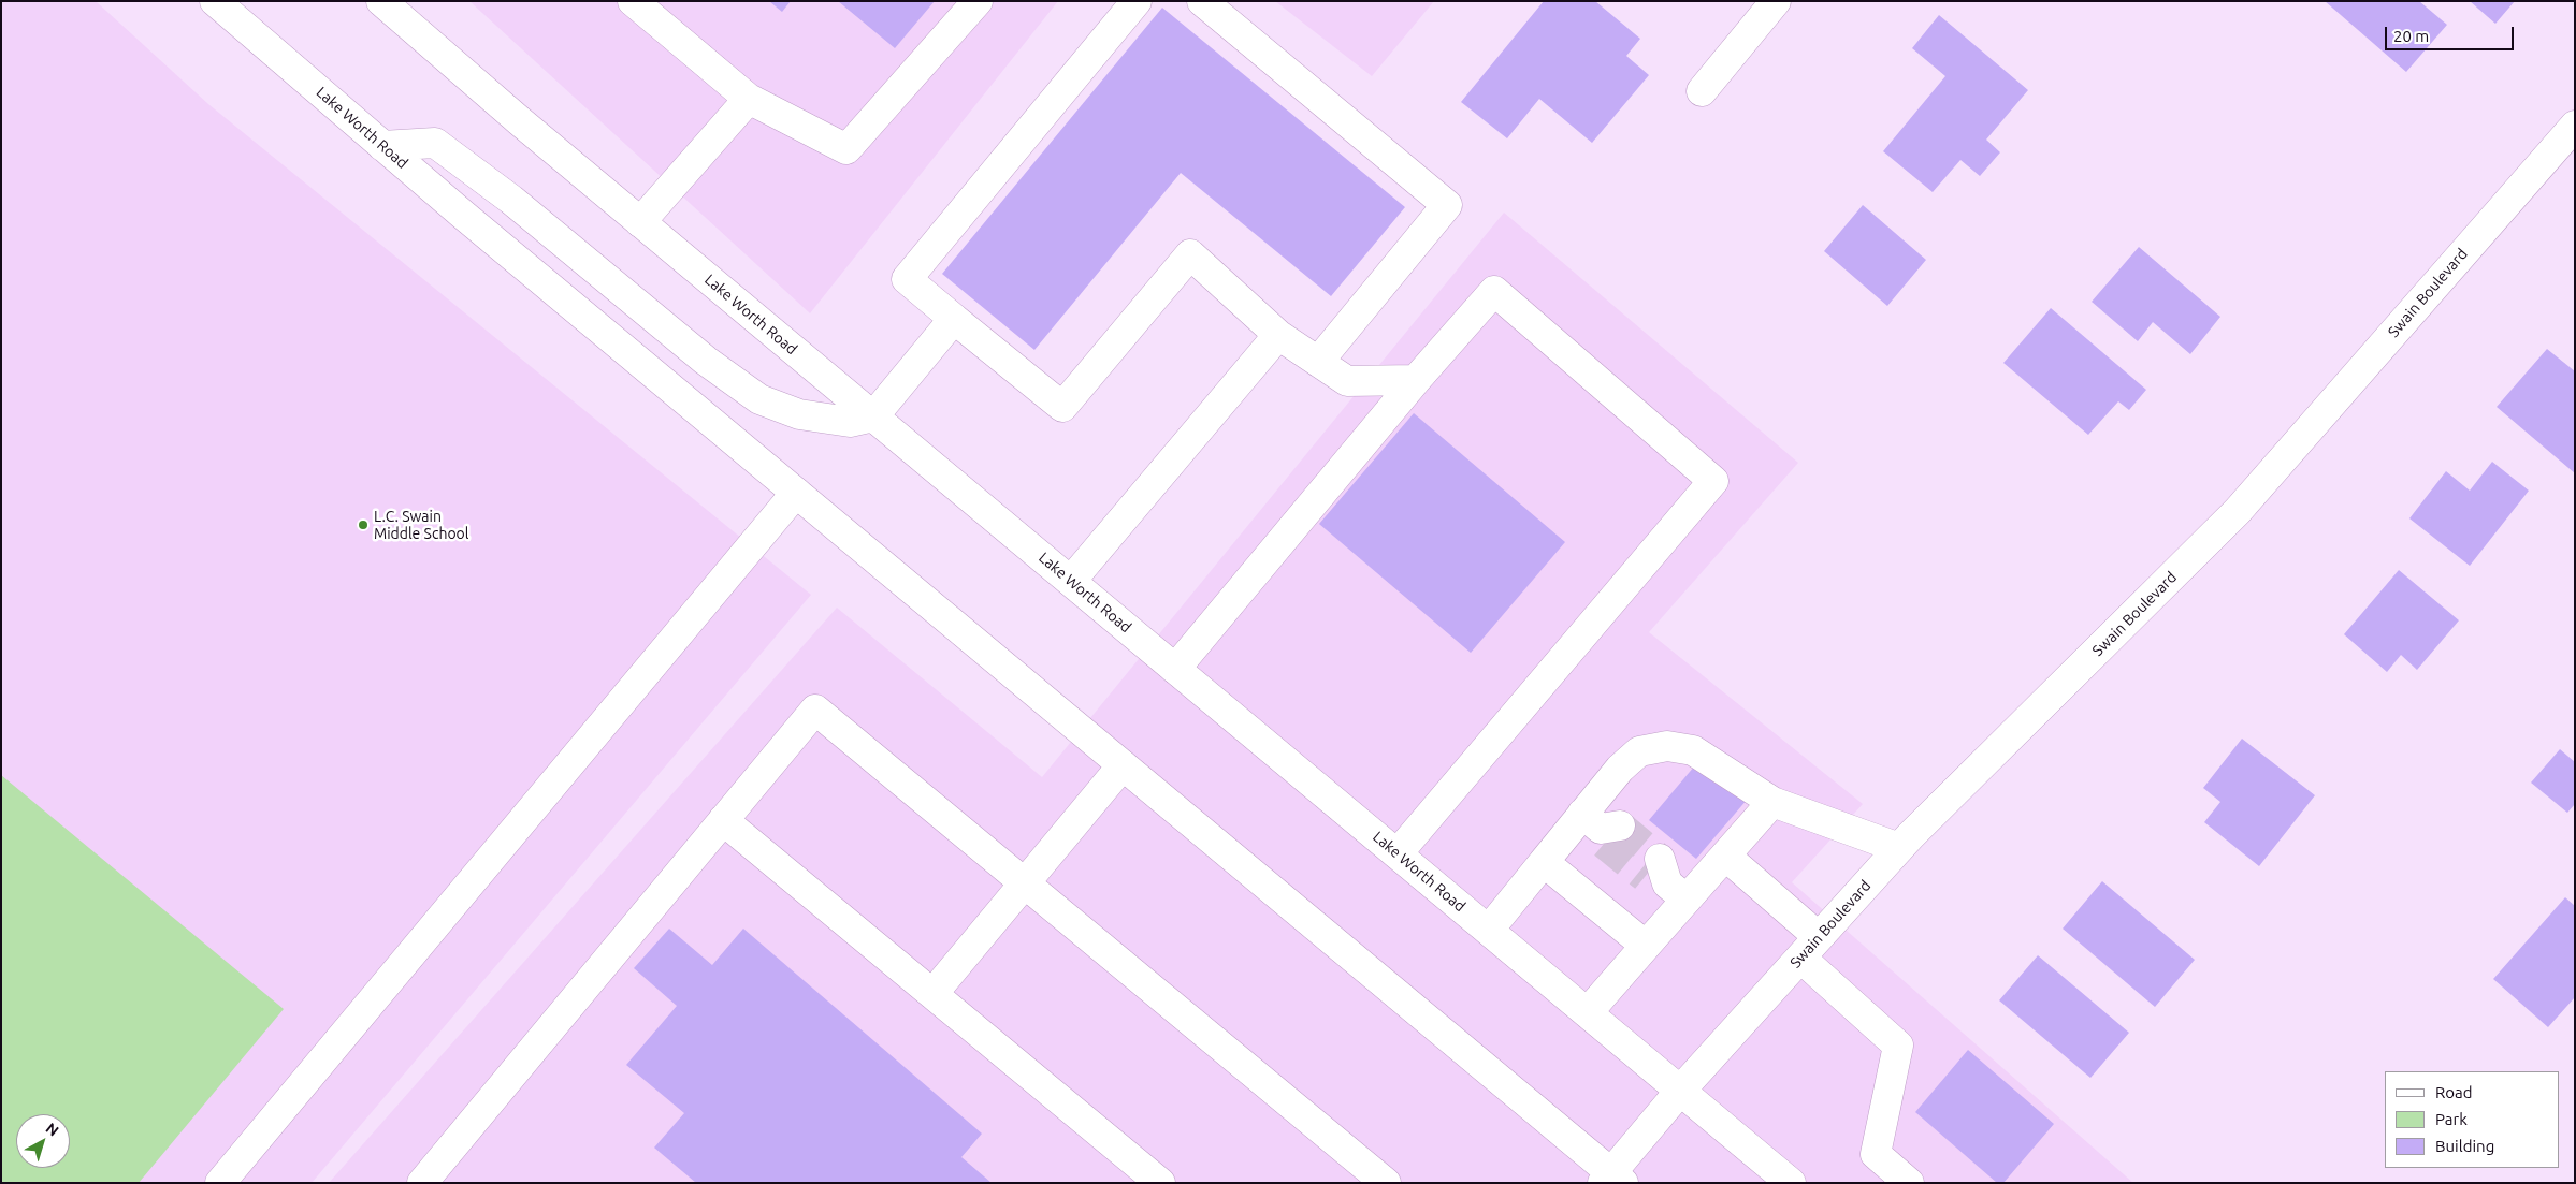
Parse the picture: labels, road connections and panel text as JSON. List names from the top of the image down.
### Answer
{
  "streets": {
    "main road": ["Lake Worth Road", "Swain Boulevard"]
  },
  "crossings": [
    ["Lake Worth Road", "Swain Boulevard"]
  ],
  "places": ["L.C. Swain Middle School"],
  "legend": ["Road", "Park", "Building"],
  "scale_bar": "20 m",
  "north": "top right"
}
